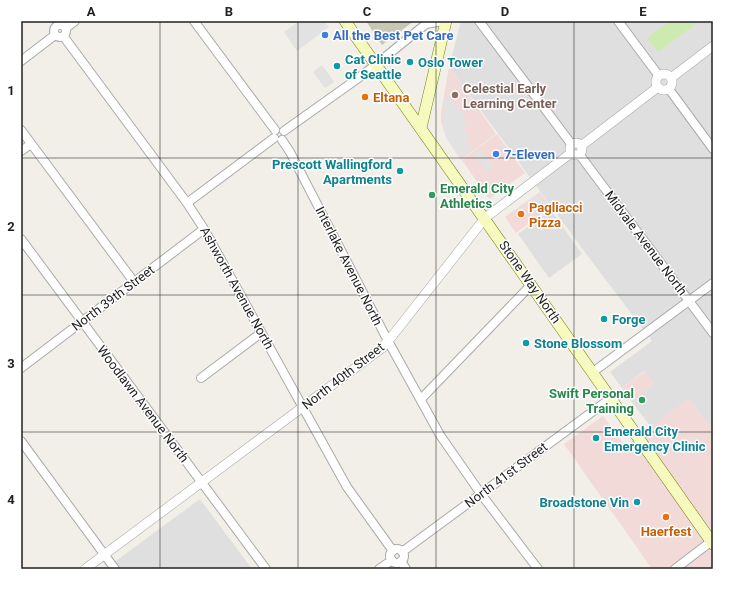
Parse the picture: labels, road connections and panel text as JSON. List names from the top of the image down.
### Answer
{
  "streets": {
    "main road": ["Stone Way North"],
    "street": [
      "Midvale Avenue North",
      "Interlake Avenue North",
      "Ashworth Avenue North",
      "North 39th Street",
      "North 40th Street",
      "Woodlawn Avenue North",
      "North 41st Street"
    ]
  },
  "crossings": [
    ["Midvale Avenue North", "North 40th Street"],
    ["Interlake Avenue North", "North 40th Street"],
    ["Interlake Avenue North", "North 41st Street"],
    ["Stone Way North", "North 40th Street"],
    ["Stone Way North", "North 41st Street"],
    ["Ashworth Avenue North", "North 39th Street"],
    ["Ashworth Avenue North", "North 40th Street"],
    ["Ashworth Avenue North", "North 41st Street"],
    ["North 39th Street", "Woodlawn Avenue North"],
    ["North 40th Street", "Woodlawn Avenue North"]
  ],
  "places": [
    "All the Best Pet Care",
    "Oslo Tower",
    "Cat Clinic of Seattle",
    "Celestial Early Learning Center",
    "Eltana",
    "7-Eleven",
    "Prescott Wallingford Apartments",
    "Emerald City Athletics",
    "Pagliacci Pizza",
    "Forge",
    "Stone Blossom",
    "Swift Personal Training",
    "Emerald City Emergency Clinic",
    "Broadstone Vin",
    "Haerfest"
  ],
  "grid": {
    "columns": [
      "A",
      "B",
      "C",
      "D",
      "E"
    ],
    "rows": [
      "1",
      "2",
      "3",
      "4"
    ]
  }
}
